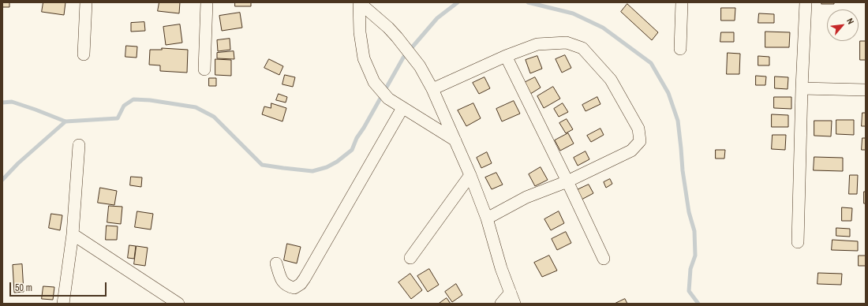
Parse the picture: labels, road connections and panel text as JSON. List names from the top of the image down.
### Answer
{
  "scale_bar": "50 m",
  "north": "top right"
}
